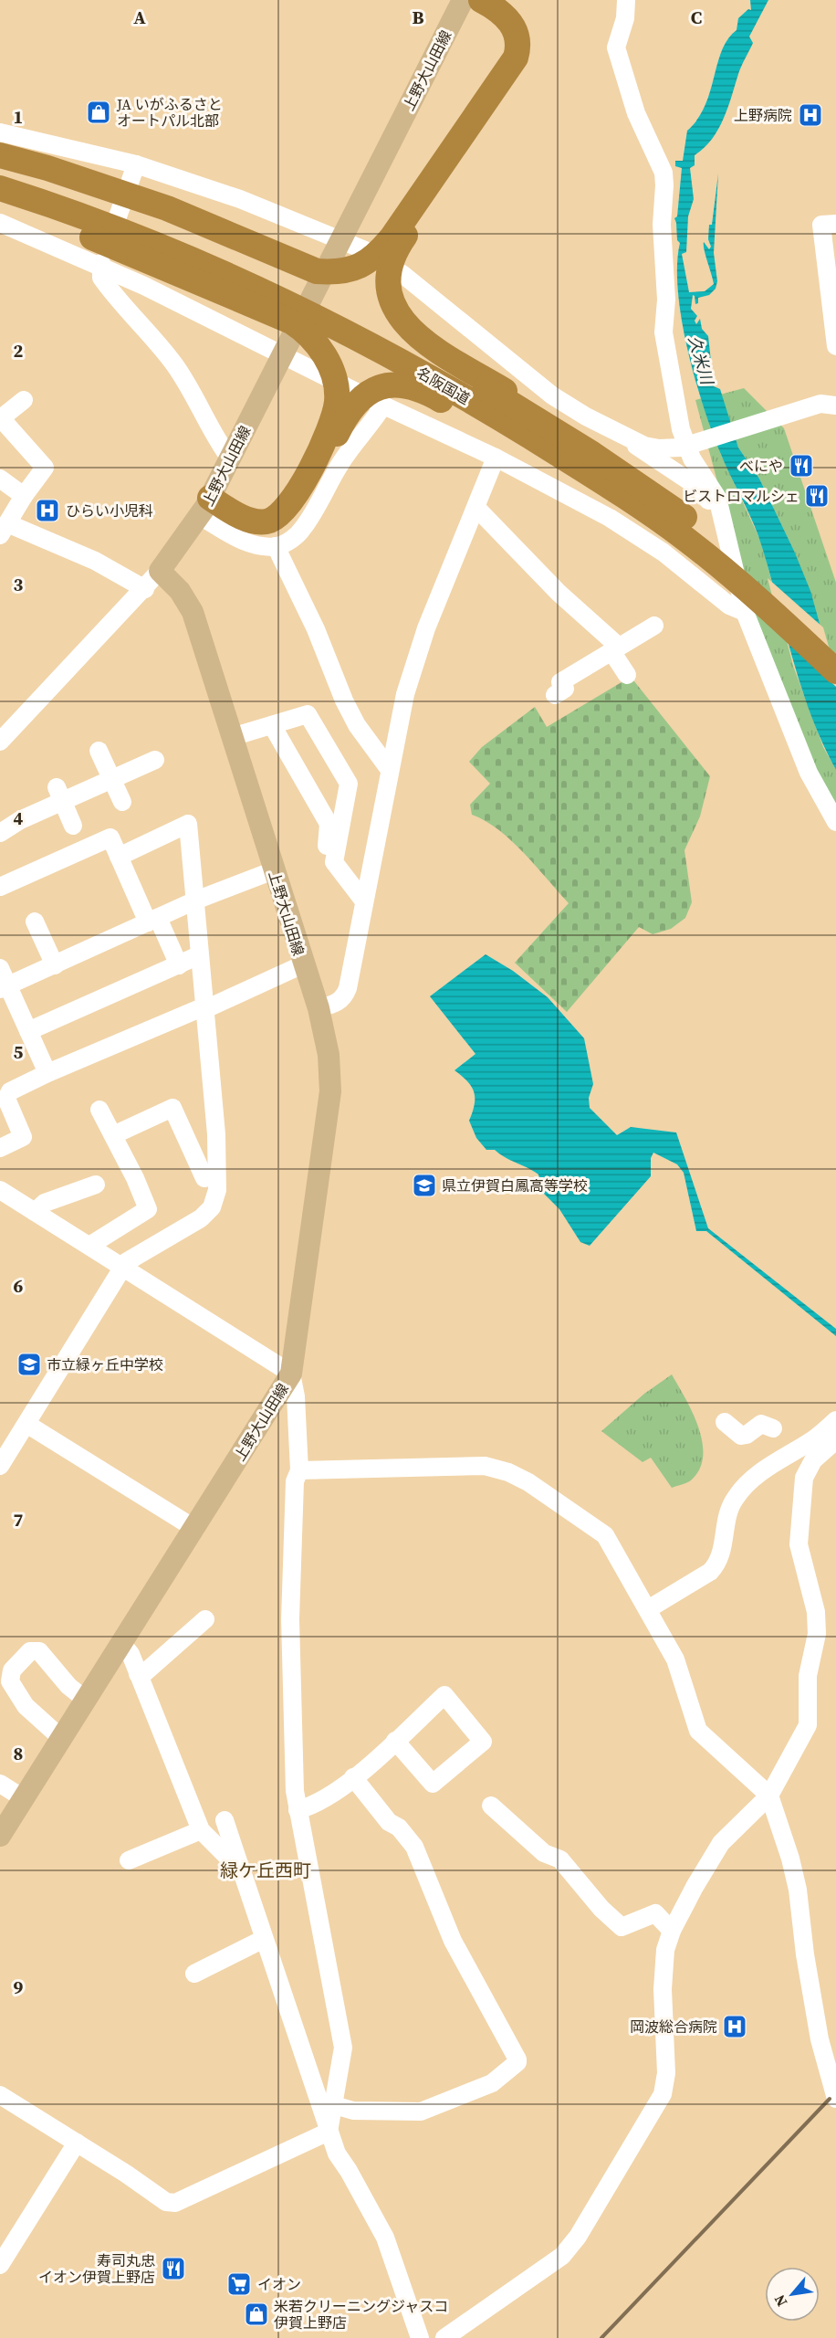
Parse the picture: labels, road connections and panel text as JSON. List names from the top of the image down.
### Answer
{
  "streets": {
    "highway": ["名阪国道"],
    "main road": ["上野大山田線"]
  },
  "districts": ["緑ケ丘西町"],
  "water": ["久米川"],
  "places": {
    "shop": ["JA いがふるさと オートパル北部", "米若クリーニングジャスコ 伊賀上野店"],
    "hospital": ["上野病院", "ひらい小児科", "岡波総合病院"],
    "restaurant": ["べにや", "ビストロマルシェ", "寿司丸忠 イオン伊賀上野店"],
    "school or university": ["県立伊賀白鳳高等学校", "市立緑ヶ丘中学校"],
    "supermarket": ["イオン"]
  },
  "north": "bottom left",
  "grid": {
    "columns": ["A", "B", "C"],
    "rows": [
      "1",
      "2",
      "3",
      "4",
      "5",
      "6",
      "7",
      "8",
      "9"
    ]
  }
}
